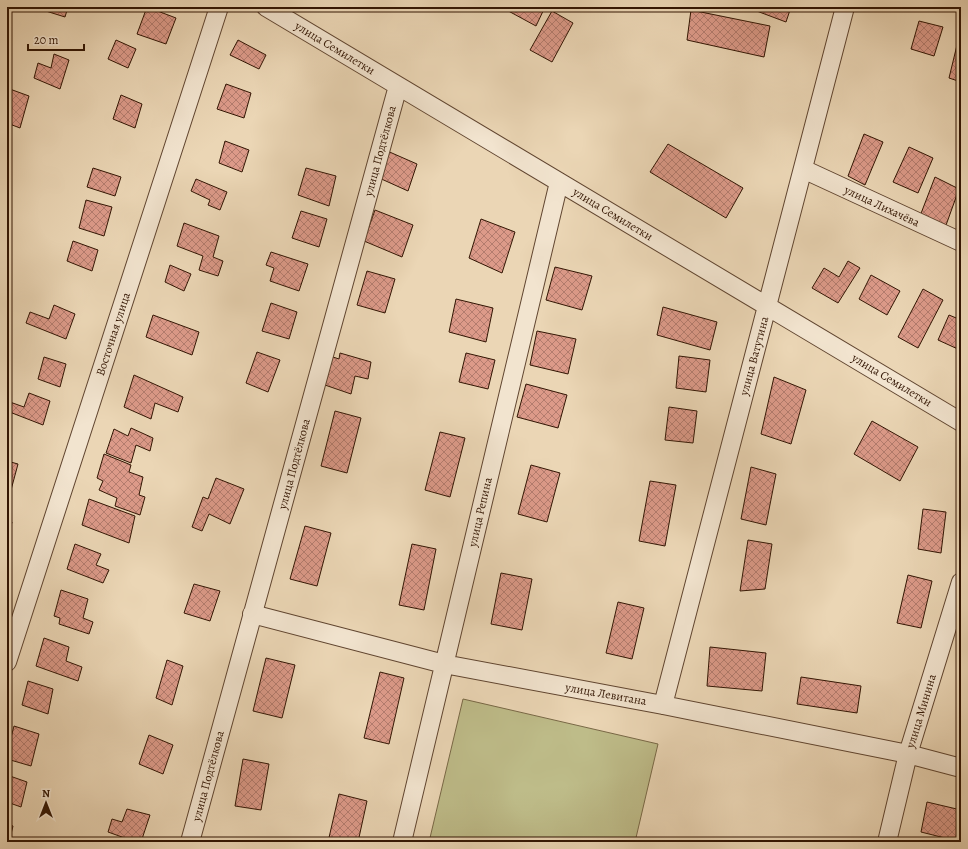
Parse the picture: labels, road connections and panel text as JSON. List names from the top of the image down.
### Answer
{
  "streets": {
    "street": [
      "улица Семилетки",
      "улица Подтёлкова",
      "улица Лихачёва",
      "Восточная улица",
      "улица Ватутина",
      "улица Репина",
      "улица Левитана",
      "улица Минина"
    ]
  },
  "crossings": [
    ["улица Семилетки", "улица Подтёлкова"],
    ["улица Семилетки", "улица Ватутина"],
    ["улица Семилетки", "улица Репина"],
    ["улица Подтёлкова", "улица Левитана"],
    ["улица Лихачёва", "улица Ватутина"],
    ["улица Ватутина", "улица Левитана"],
    ["улица Репина", "улица Левитана"],
    ["улица Левитана", "улица Минина"]
  ],
  "scale_bar": "20 m",
  "north": "top"
}
